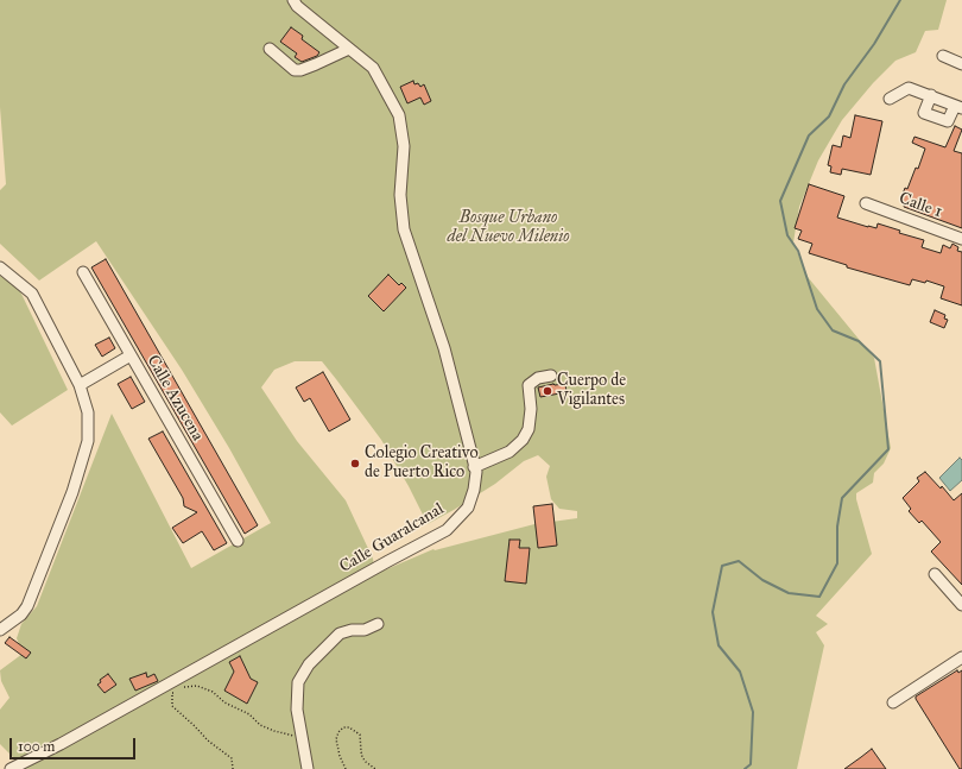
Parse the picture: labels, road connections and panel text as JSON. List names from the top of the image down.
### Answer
{
  "streets": {
    "street": ["Calle 1", "Calle Azucena", "Calle Guaralcanal"]
  },
  "parks": ["Bosque Urbano del Nuevo Milenio"],
  "places": ["Cuerpo de Vigilantes", "Colegio Creativo de Puerto Rico"],
  "scale_bar": "100 m"
}
